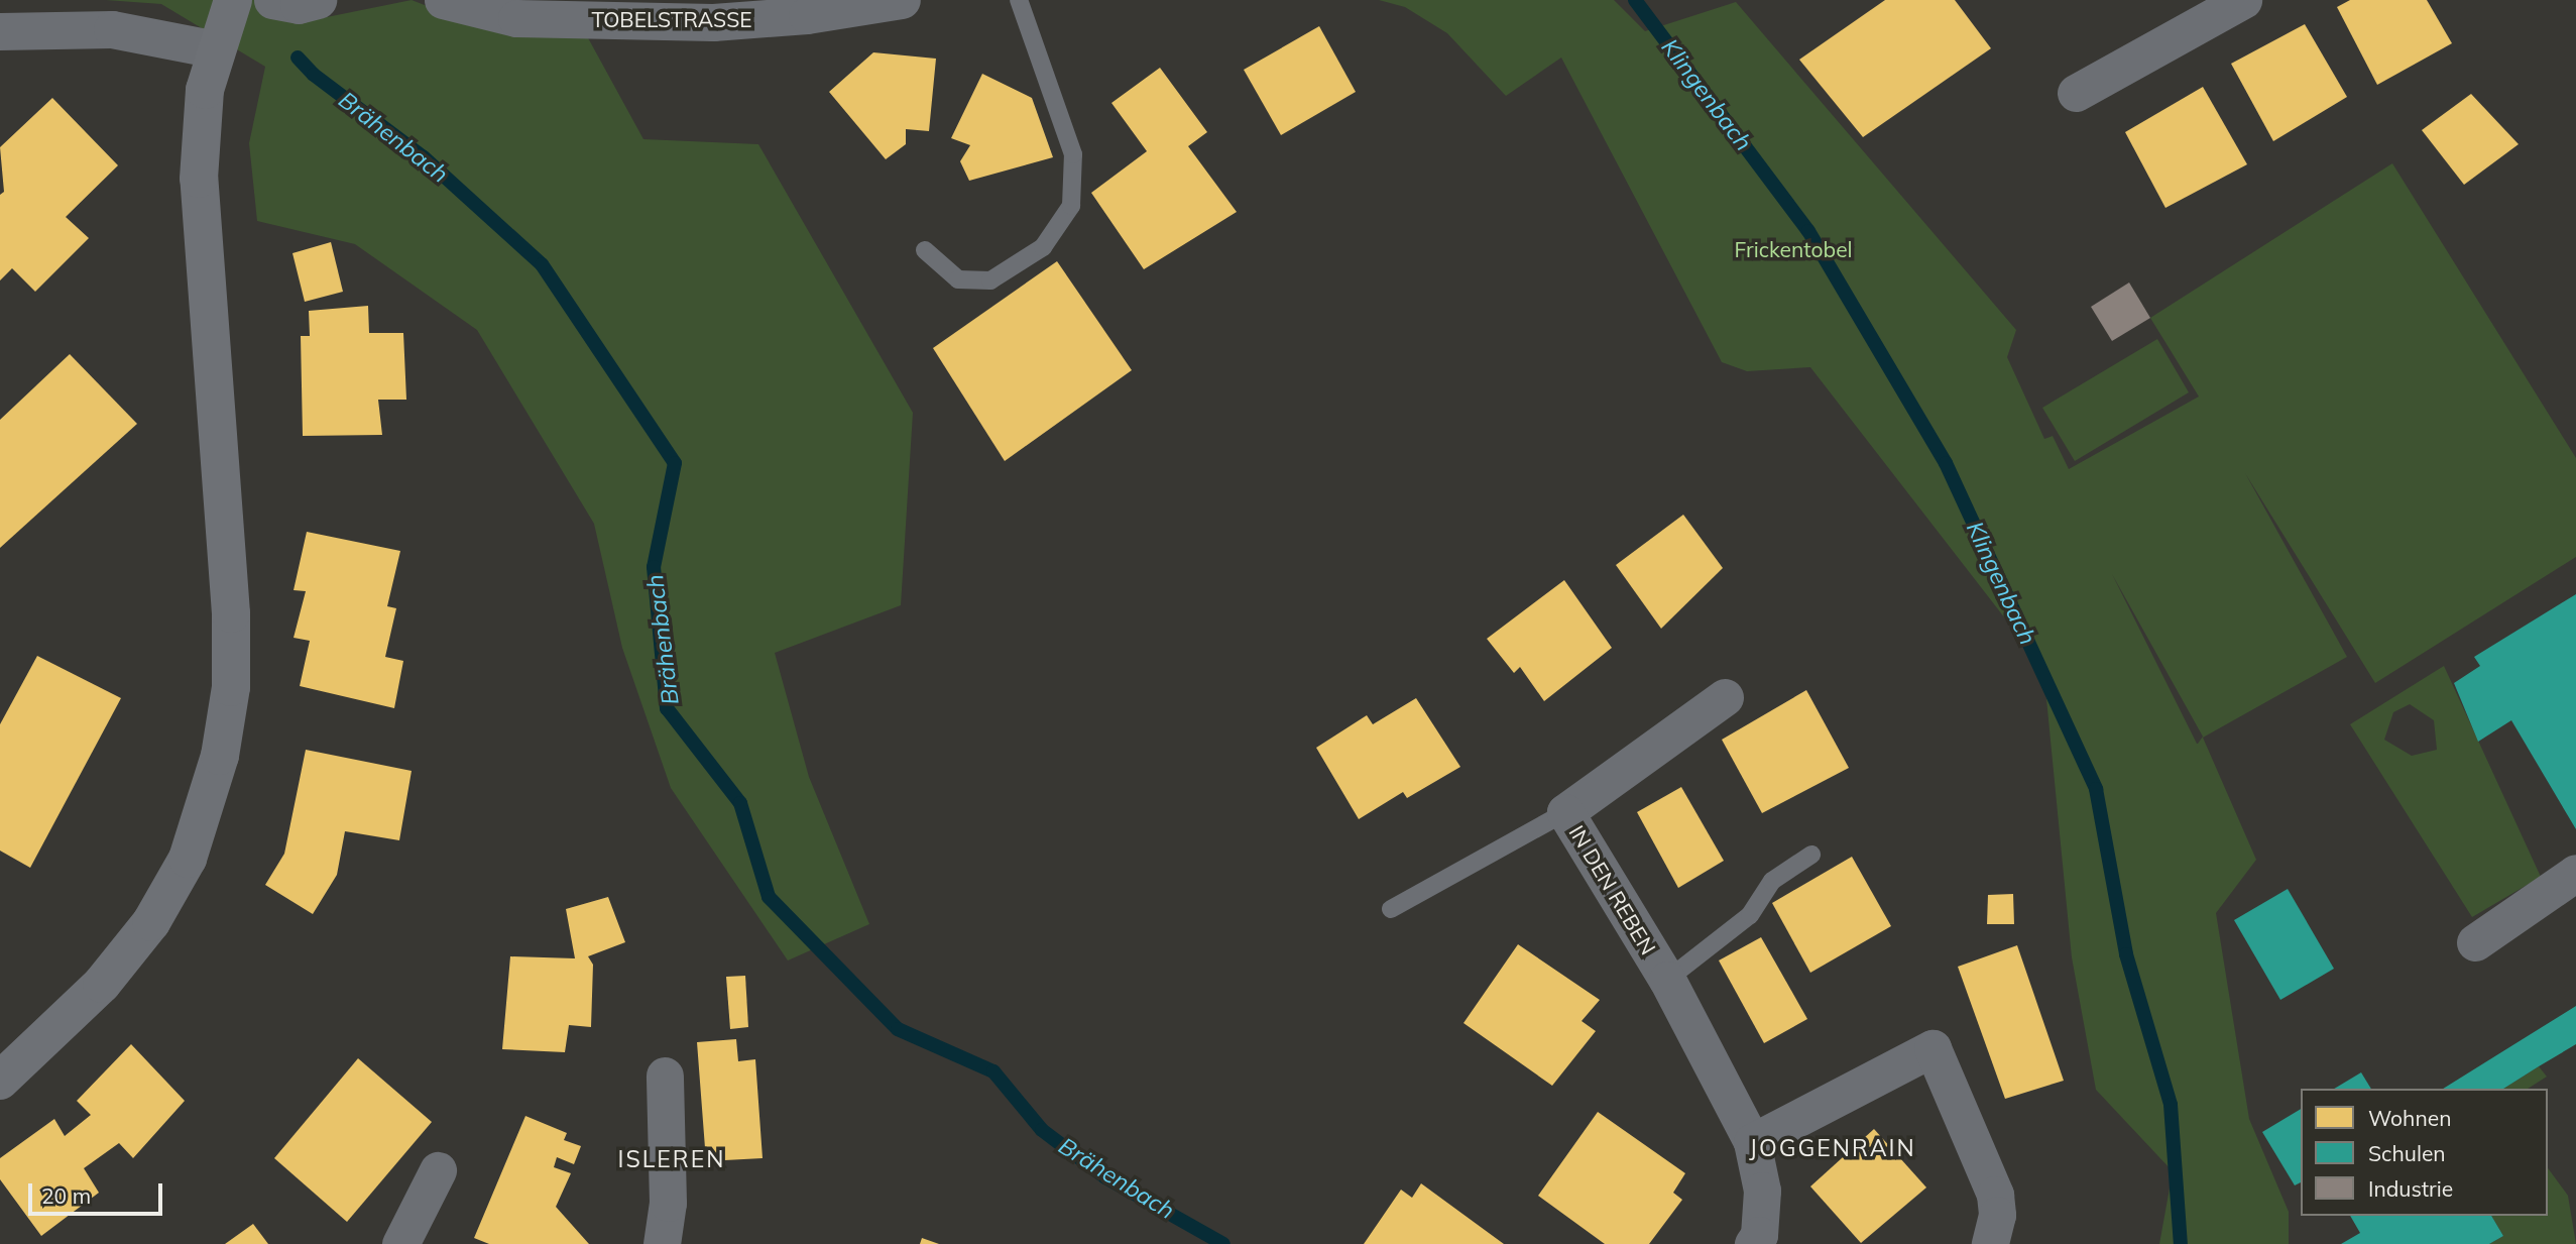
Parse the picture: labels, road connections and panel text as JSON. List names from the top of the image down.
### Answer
{
  "streets": {
    "street": ["TOBELSTRASSE", "IN DEN REBEN"]
  },
  "districts": ["JOGGENRAIN", "ISLEREN"],
  "water": ["Klingenbach", "Brähenbach"],
  "parks": ["Frickentobel"],
  "legend": ["Wohnen", "Schulen", "Industrie"],
  "scale_bar": "20 m"
}
